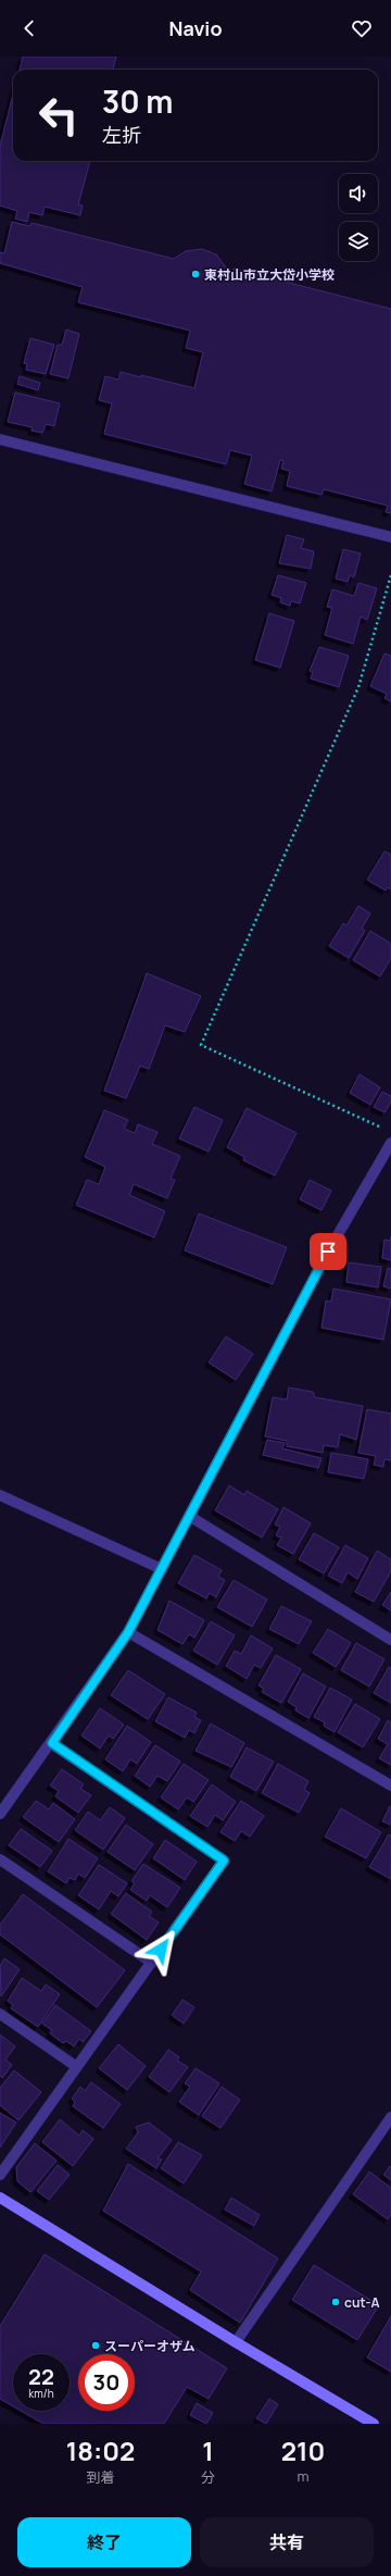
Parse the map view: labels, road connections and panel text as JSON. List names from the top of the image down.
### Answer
{
  "places": ["東村山市立大岱小学校", "cut-A", "スーパーオザム"],
  "page": {
    "header": "Navio",
    "turn": ["30 m", "左折"],
    "speed": "22 km/h",
    "limit": "30",
    "eta": [
      "18:02",
      "到着",
      "1",
      "分",
      "210",
      "m"
    ],
    "buttons": ["終了", "共有"]
  }
}
